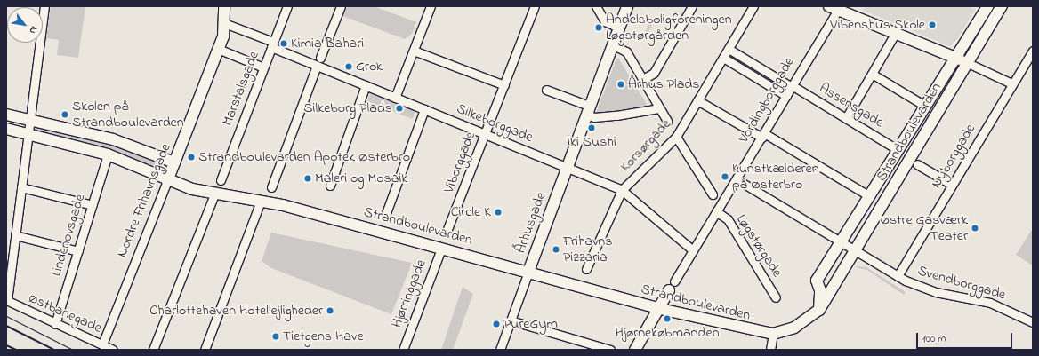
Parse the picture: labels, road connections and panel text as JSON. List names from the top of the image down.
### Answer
{
  "streets": {
    "street": [
      "Marstalsgade",
      "Vordingborggade",
      "Assensgade",
      "Silkeborggade",
      "Strandboulevarden",
      "Korsørgade",
      "Nyborggade",
      "Viborggade",
      "Nordre Frihavnsgade",
      "Århusgade",
      "Lindenovsgade",
      "Løgstørgade",
      "Svendborggade",
      "Hjørringgade",
      "Østbanegade"
    ]
  },
  "crossings": [
    ["Marstalsgade", "Silkeborggade"],
    ["Vordingborggade", "Assensgade"],
    ["Vordingborggade", "Silkeborggade"],
    ["Vordingborggade", "Løgstørgade"],
    ["Vordingborggade", "Svendborggade"],
    ["Assensgade", "Strandboulevarden"],
    ["Assensgade", "Korsørgade"],
    ["Silkeborggade", "Korsørgade"],
    ["Silkeborggade", "Viborggade"],
    ["Silkeborggade", "Nordre Frihavnsgade"],
    ["Silkeborggade", "Århusgade"],
    ["Strandboulevarden", "Nordre Frihavnsgade"],
    ["Strandboulevarden", "Århusgade"],
    ["Strandboulevarden", "Lindenovsgade"],
    ["Strandboulevarden", "Svendborggade"],
    ["Strandboulevarden", "Hjørringgade"],
    ["Nyborggade", "Svendborggade"],
    ["Nordre Frihavnsgade", "Østbanegade"],
    ["Lindenovsgade", "Østbanegade"]
  ],
  "places": [
    "Vibenshus Skole",
    "Andelsboligforeningen Løgstørgården",
    "Kimia Bahari",
    "Grok",
    "Århus Plads",
    "Silkeborg Plads",
    "Skolen på Strandboulevarden",
    "Iki Sushi",
    "Strandboulevarden Apotek Østerbro",
    "Kunstkælderen på Østerbro",
    "Maleri og Mosaik",
    "Circle K",
    "Østre Gasværk Teater",
    "Frihavns Pizzaria",
    "Charlottehaven Hotellejligheder",
    "Hjørnekøbmanden",
    "PureGym",
    "Tietgens Have"
  ],
  "scale_bar": "100 m",
  "north": "bottom right"
}
